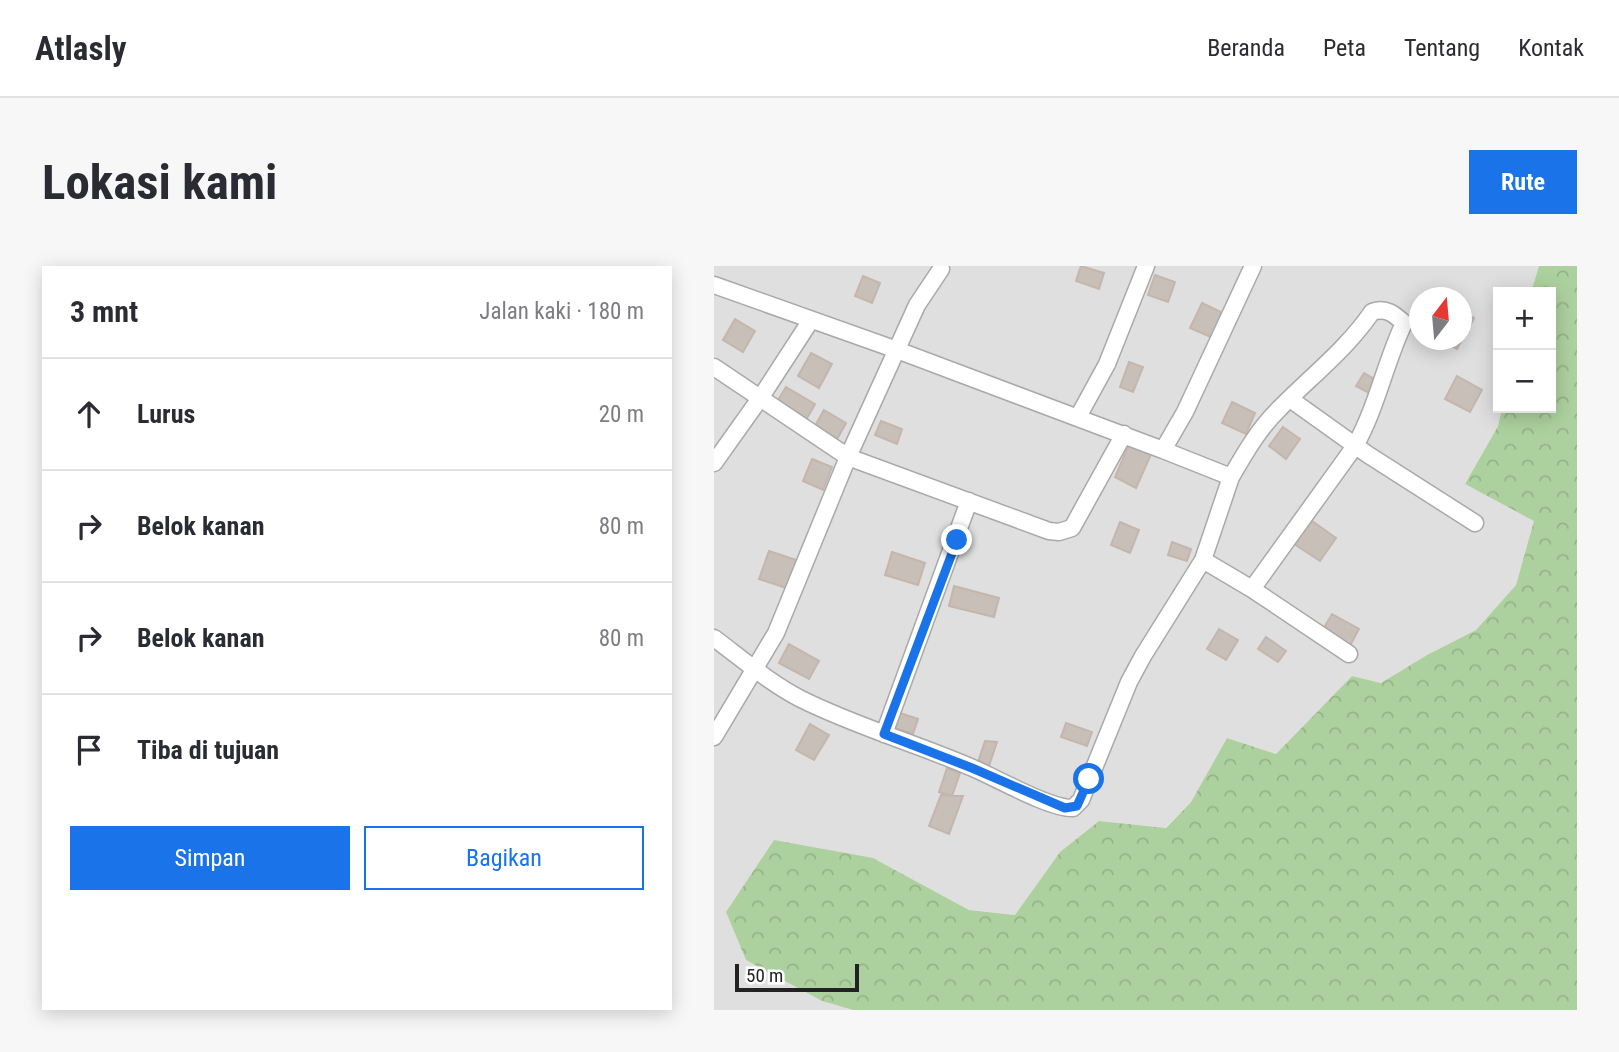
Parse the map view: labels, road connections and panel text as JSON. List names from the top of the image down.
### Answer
{
  "scale_bar": "50 m",
  "north": "top",
  "page": {
    "header": "Atlasly",
    "nav": [
      "Beranda",
      "Peta",
      "Tentang",
      "Kontak"
    ],
    "buttons": [
      "Rute",
      ["Simpan", "Bagikan"]
    ],
    "title": "Lokasi kami",
    "heading": ["3 mnt", "Jalan kaki · 180 m"],
    "map_buttons": ["+", "−"],
    "list": [
      ["Lurus", "20 m"],
      ["Belok kanan", "80 m"],
      ["Belok kanan", "80 m"],
      "Tiba di tujuan"
    ],
    "scale": "50 m"
  }
}
